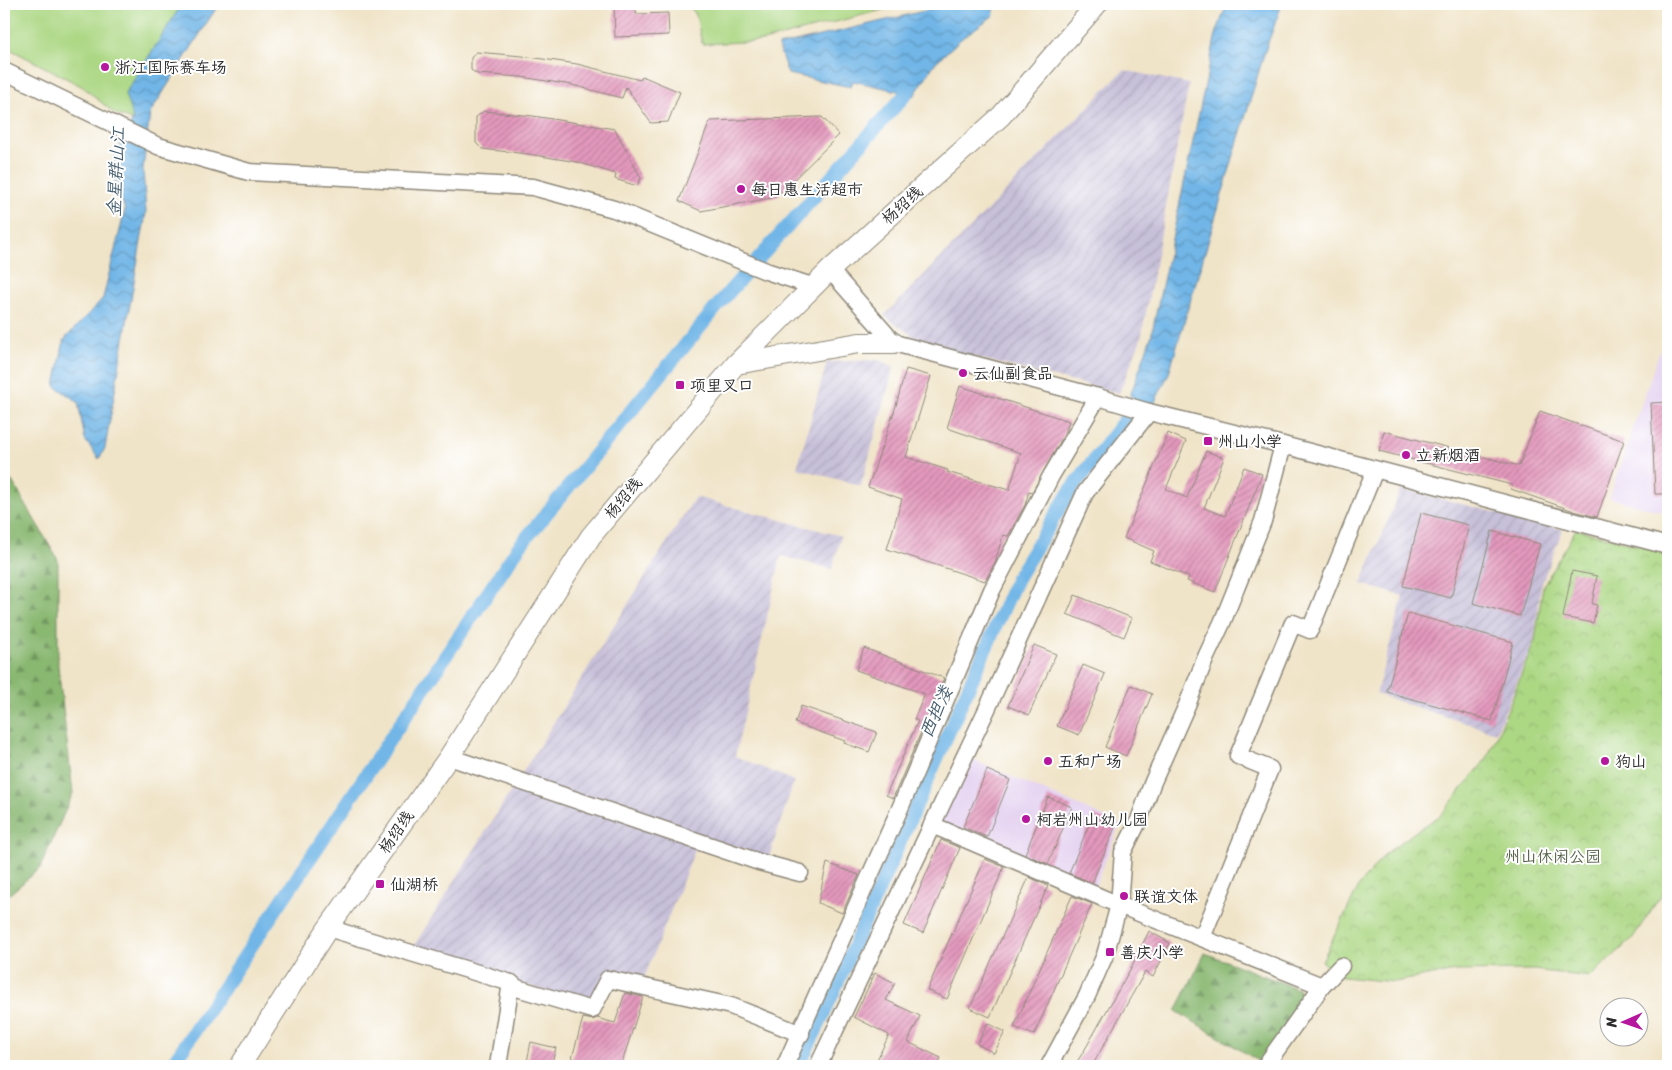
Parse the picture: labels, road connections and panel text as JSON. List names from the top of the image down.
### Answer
{
  "streets": {
    "main road": ["杨绍线"]
  },
  "water": ["金星群山江", "西担溇"],
  "parks": ["州山休闲公园"],
  "places": {
    "other": [
      "浙江国际赛车场",
      "每日惠生活超市",
      "云仙副食品",
      "立新烟酒",
      "五和广场",
      "狗山",
      "柯岩州山幼儿园",
      "联谊文体"
    ],
    "transit": [
      "项里叉口",
      "州山小学",
      "仙湖桥",
      "善庆小学"
    ]
  },
  "north": "left"
}
